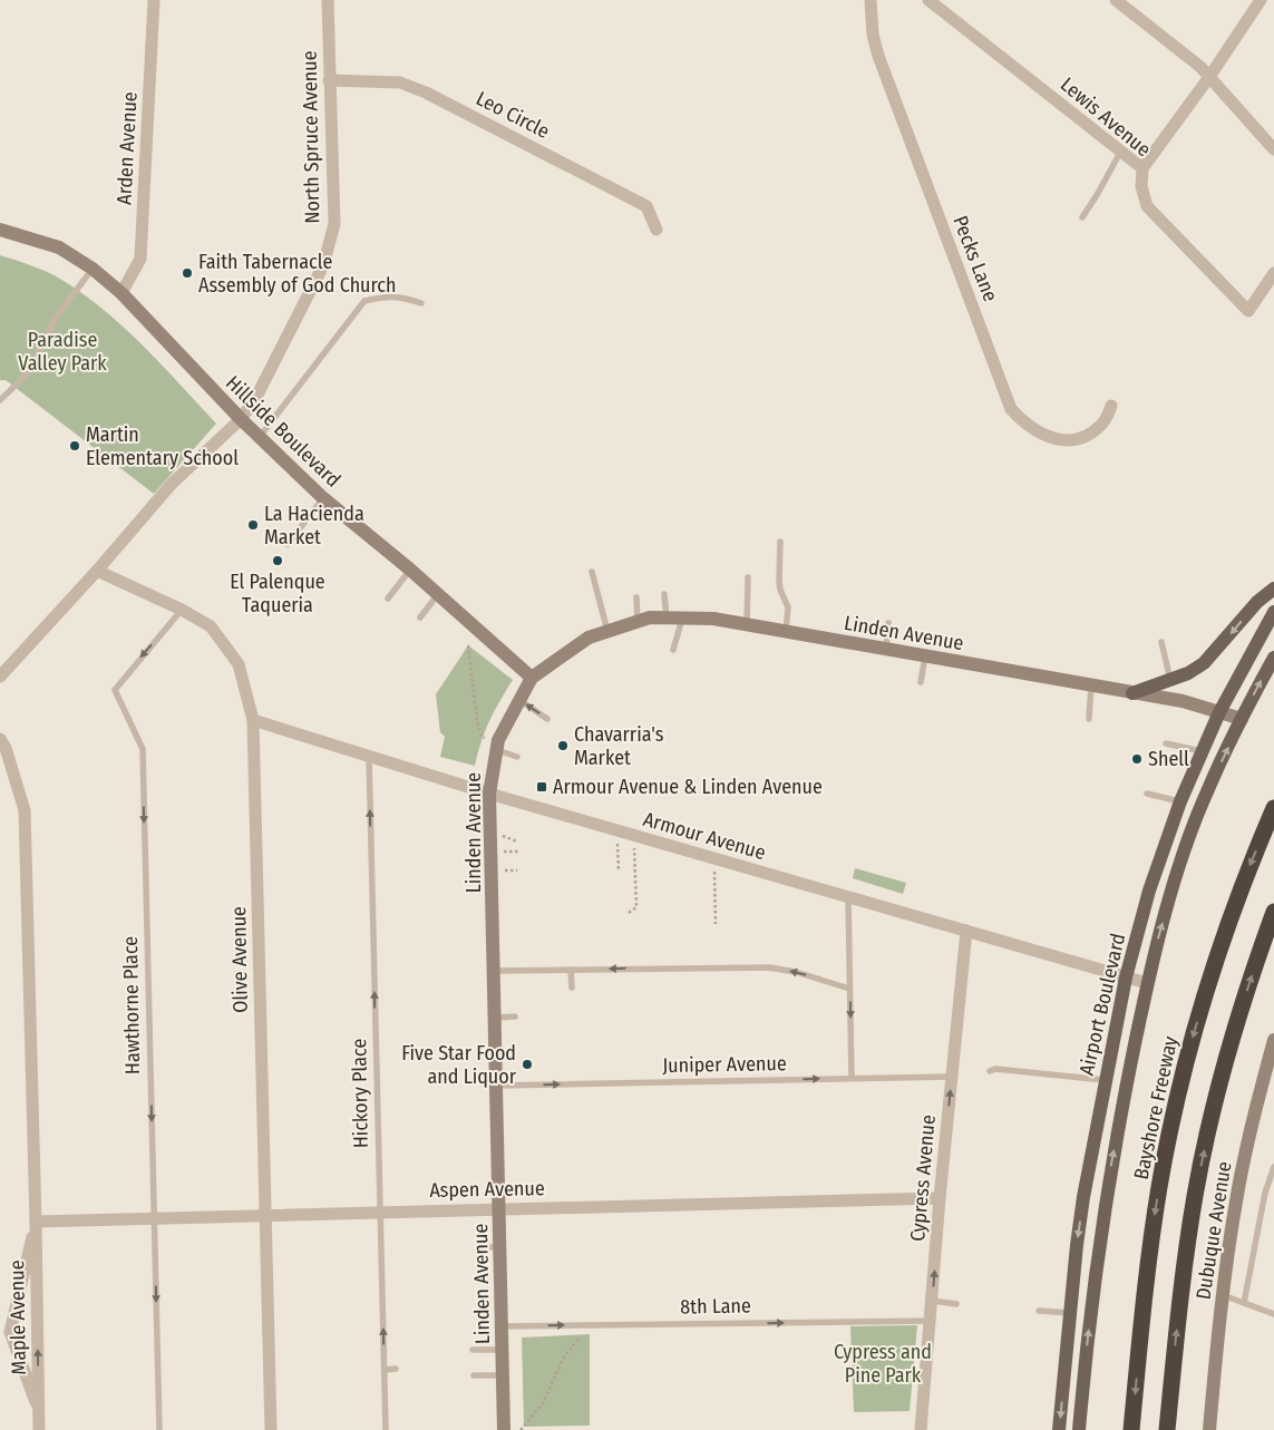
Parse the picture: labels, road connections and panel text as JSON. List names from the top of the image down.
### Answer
{
  "streets": {
    "highway": ["Bayshore Freeway"],
    "main road": ["Airport Boulevard"],
    "street": [
      "Leo Circle",
      "Lewis Avenue",
      "North Spruce Avenue",
      "Arden Avenue",
      "Pecks Lane",
      "Hillside Boulevard",
      "Linden Avenue",
      "Armour Avenue",
      "Olive Avenue",
      "Cypress Avenue",
      "Aspen Avenue",
      "Dubuque Avenue",
      "Maple Avenue"
    ],
    "lane": [
      "Hawthorne Place",
      "Juniper Avenue",
      "Hickory Place",
      "8th Lane"
    ]
  },
  "crossings": [
    ["Leo Circle", "North Spruce Avenue"],
    ["North Spruce Avenue", "Hillside Boulevard"],
    ["North Spruce Avenue", "Olive Avenue"],
    ["Arden Avenue", "Hillside Boulevard"],
    ["Hillside Boulevard", "Linden Avenue"],
    ["Linden Avenue", "Armour Avenue"],
    ["Linden Avenue", "Airport Boulevard"],
    ["Linden Avenue", "Juniper Avenue"],
    ["Linden Avenue", "Aspen Avenue"],
    ["Linden Avenue", "8th Lane"],
    ["Armour Avenue", "Olive Avenue"],
    ["Armour Avenue", "Airport Boulevard"],
    ["Armour Avenue", "Hickory Place"],
    ["Armour Avenue", "Cypress Avenue"],
    ["Olive Avenue", "Hawthorne Place"],
    ["Olive Avenue", "Aspen Avenue"],
    ["Hawthorne Place", "Aspen Avenue"],
    ["Juniper Avenue", "Cypress Avenue"],
    ["Hickory Place", "Aspen Avenue"],
    ["Cypress Avenue", "Aspen Avenue"],
    ["Cypress Avenue", "8th Lane"],
    ["Aspen Avenue", "Maple Avenue"]
  ],
  "one_way": [
    "Hawthorne Place",
    "Juniper Avenue",
    "Hickory Place",
    "Cypress Avenue",
    "8th Lane"
  ],
  "parks": ["Paradise Valley Park", "Cypress and Pine Park"],
  "places": {
    "other": [
      "Faith Tabernacle Assembly of God Church",
      "Martin Elementary School",
      "La Hacienda Market",
      "El Palenque Taqueria",
      "Chavarria's Market",
      "Shell",
      "Five Star Food and Liquor"
    ],
    "transit": ["Armour Avenue & Linden Avenue"]
  }
}
